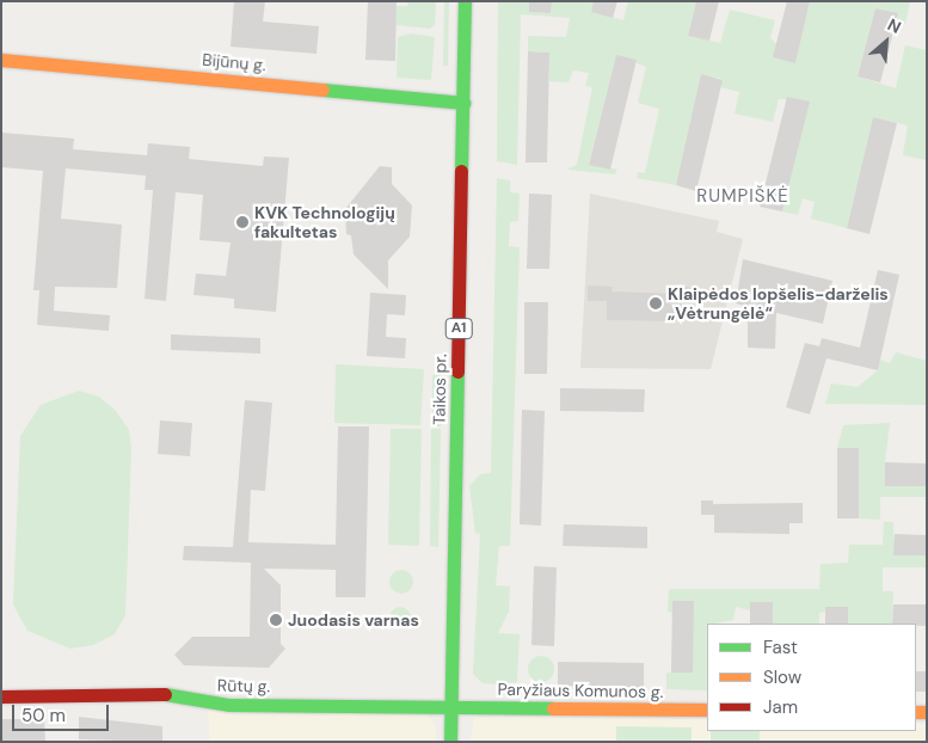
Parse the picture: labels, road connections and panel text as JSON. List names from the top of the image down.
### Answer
{
  "streets": {
    "street": [
      "Bijūnų g.",
      "A1",
      "Taikos pr.",
      "Rūtų g.",
      "Paryžiaus Komunos g."
    ]
  },
  "crossings": [
    ["Bijūnų g.", "Taikos pr."],
    ["Taikos pr.", "Rūtų g."],
    ["Taikos pr.", "Paryžiaus Komunos g."],
    ["Rūtų g.", "Paryžiaus Komunos g."]
  ],
  "districts": ["RUMPIŠKĖ"],
  "places": ["KVK Technologijų fakultetas", "Klaipėdos lopšelis-darželis „Vėtrungėlė“", "Juodasis varnas"],
  "legend": ["Fast", "Slow", "Jam"],
  "scale_bar": "50 m",
  "north": "top right"
}
